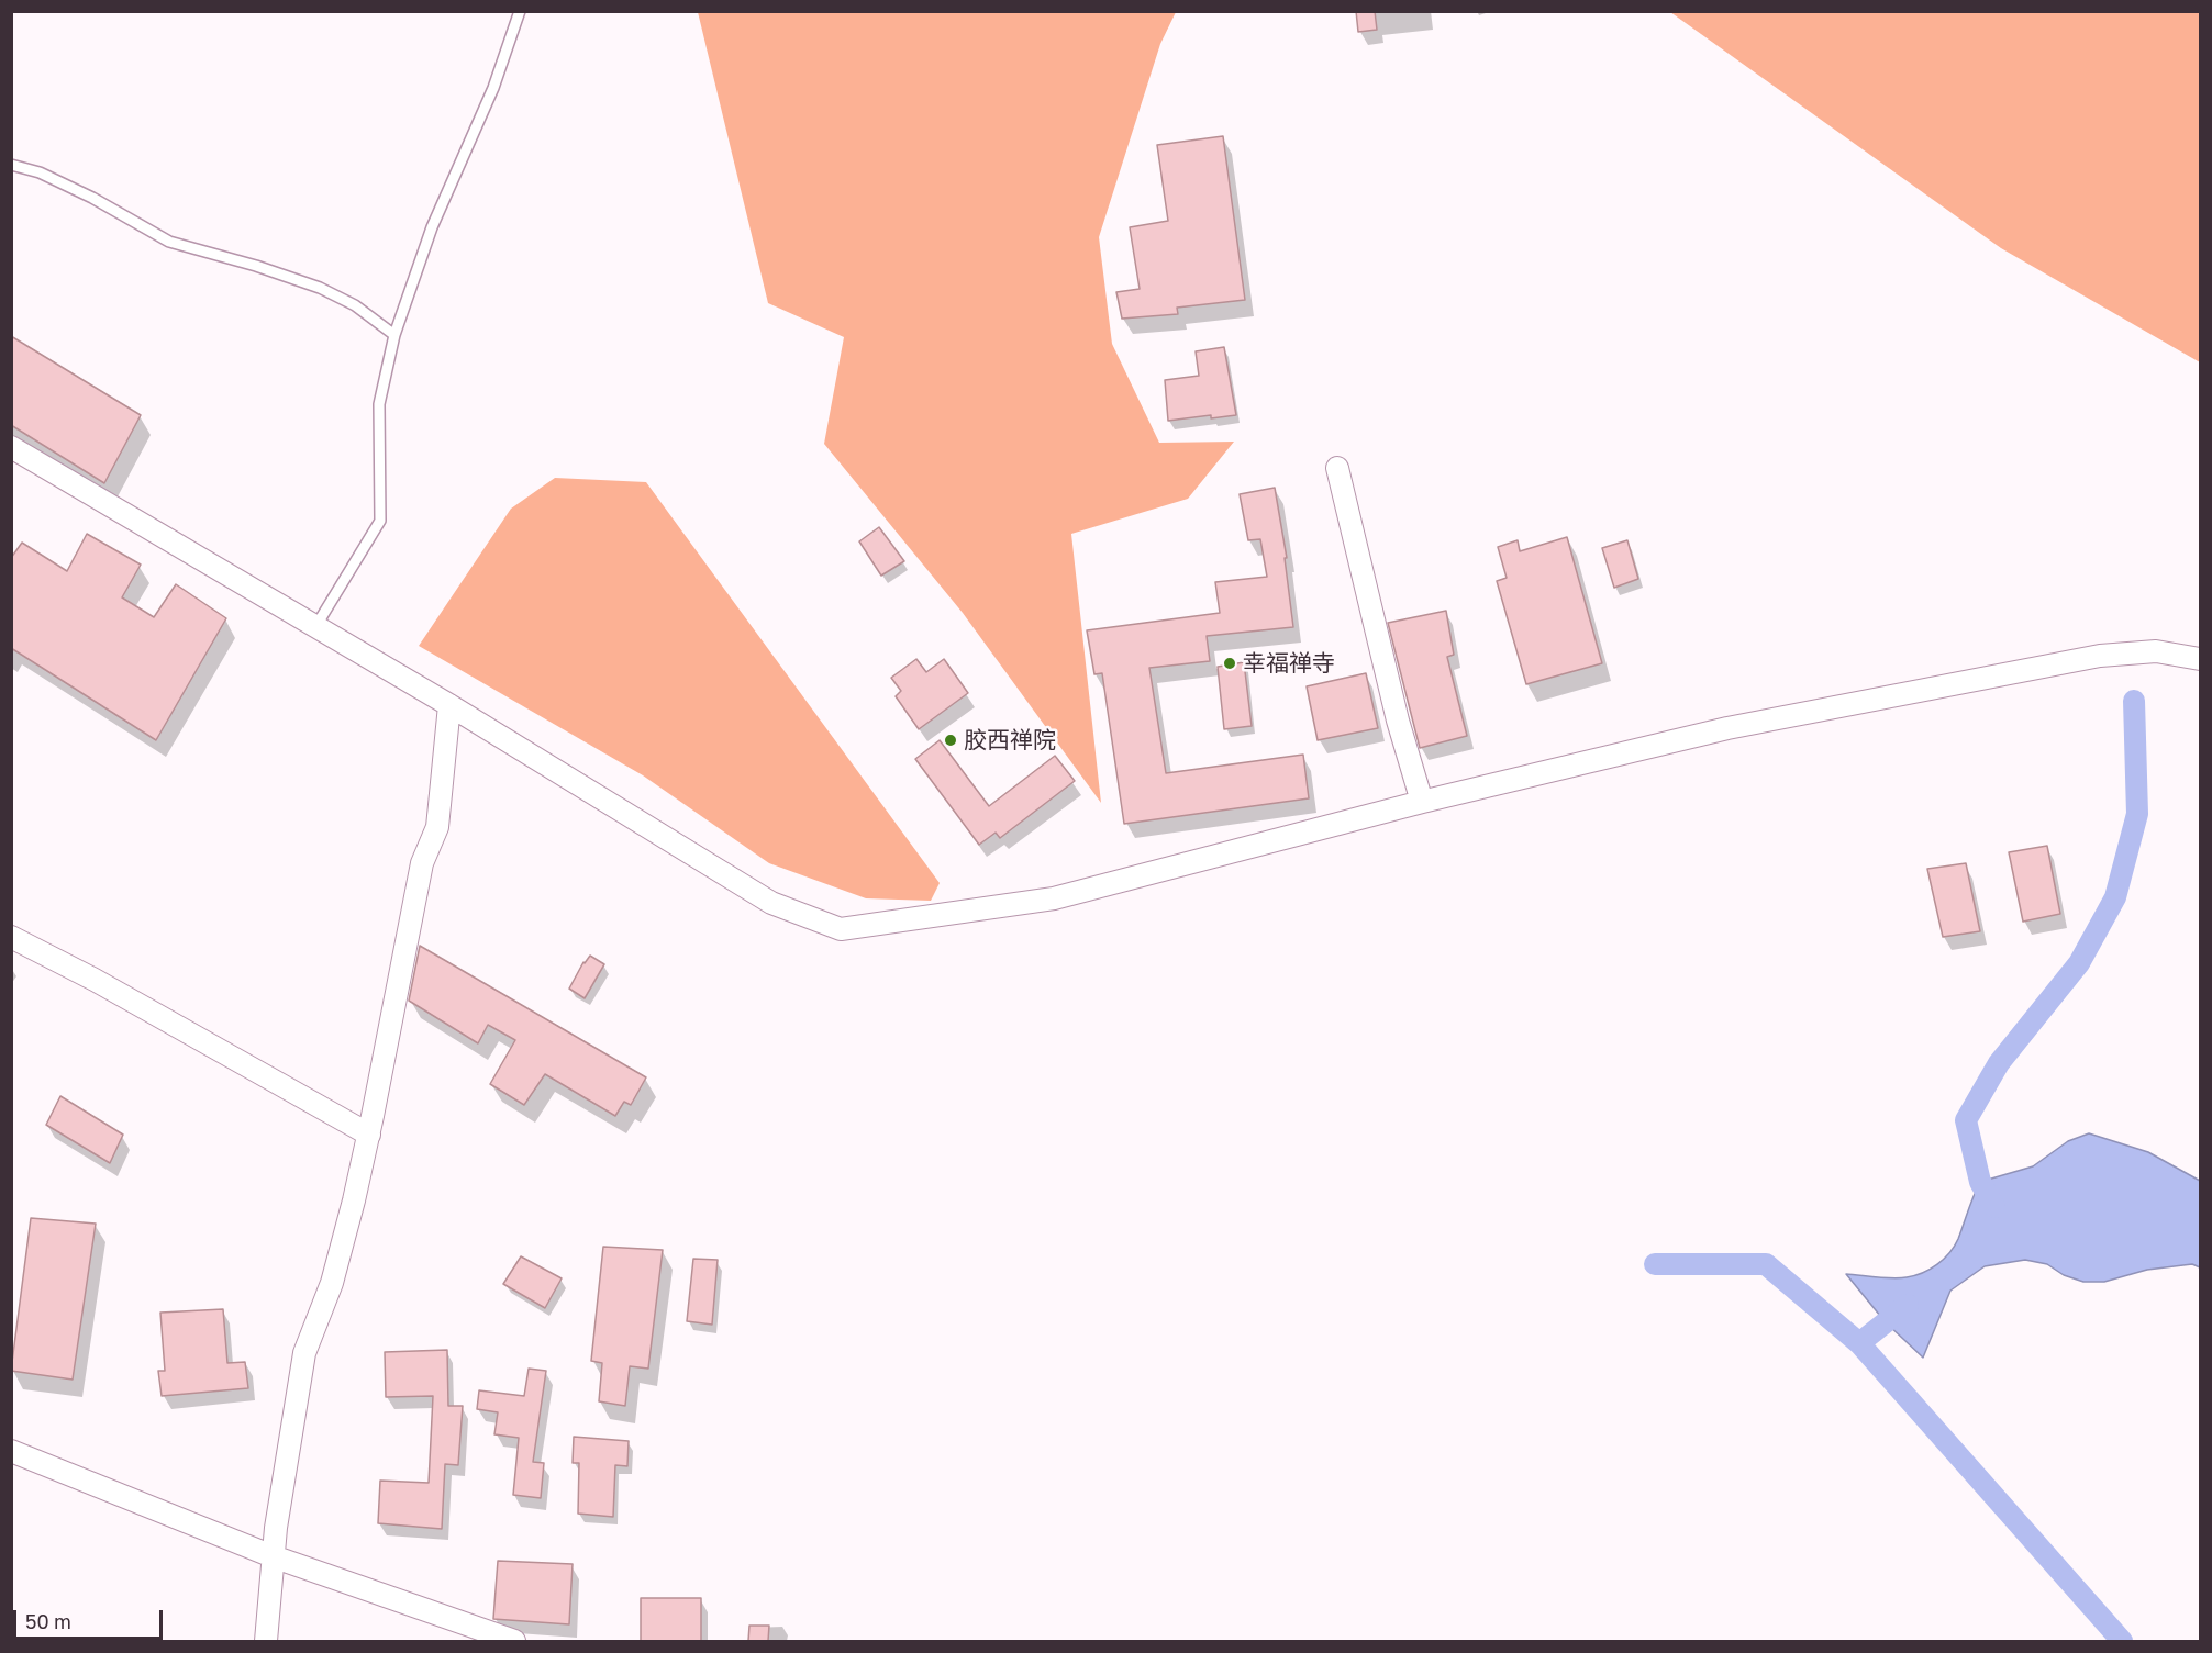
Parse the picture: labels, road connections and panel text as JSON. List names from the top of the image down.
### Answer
{
  "places": ["幸福禅寺", "胶西禅院"],
  "scale_bar": "50 m"
}
